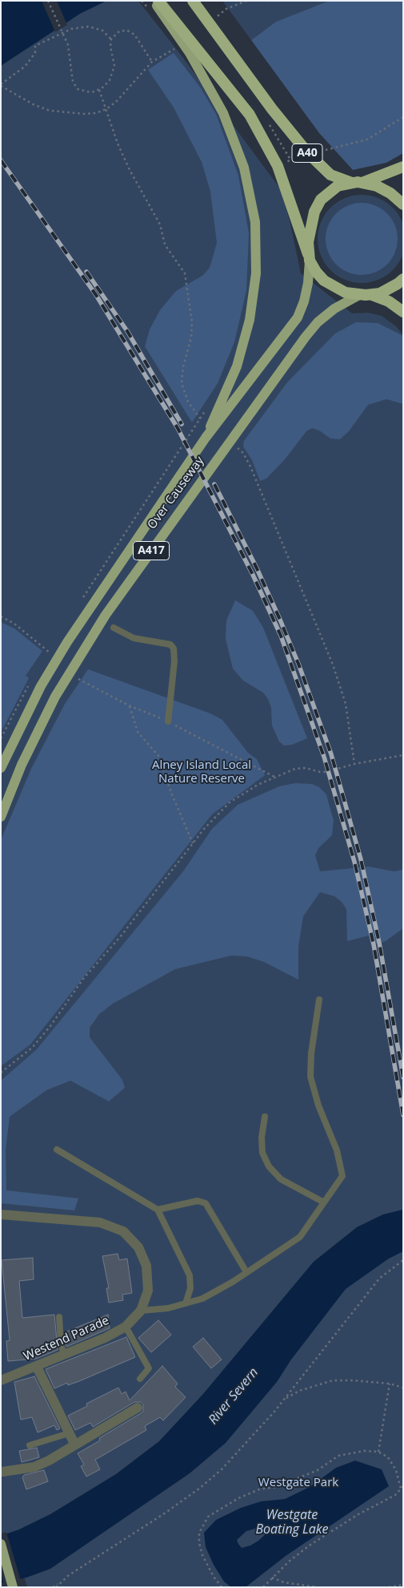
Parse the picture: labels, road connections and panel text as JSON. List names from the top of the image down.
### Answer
{
  "streets": {
    "highway": ["A40"],
    "main road": ["Over Causeway", "A417"],
    "street": ["Westend Parade"]
  },
  "crossings": [
    ["A40", "Over Causeway"]
  ],
  "water": ["River Severn", "Westgate Boating Lake"],
  "parks": ["Alney Island Local Nature Reserve", "Westgate Park"]
}
